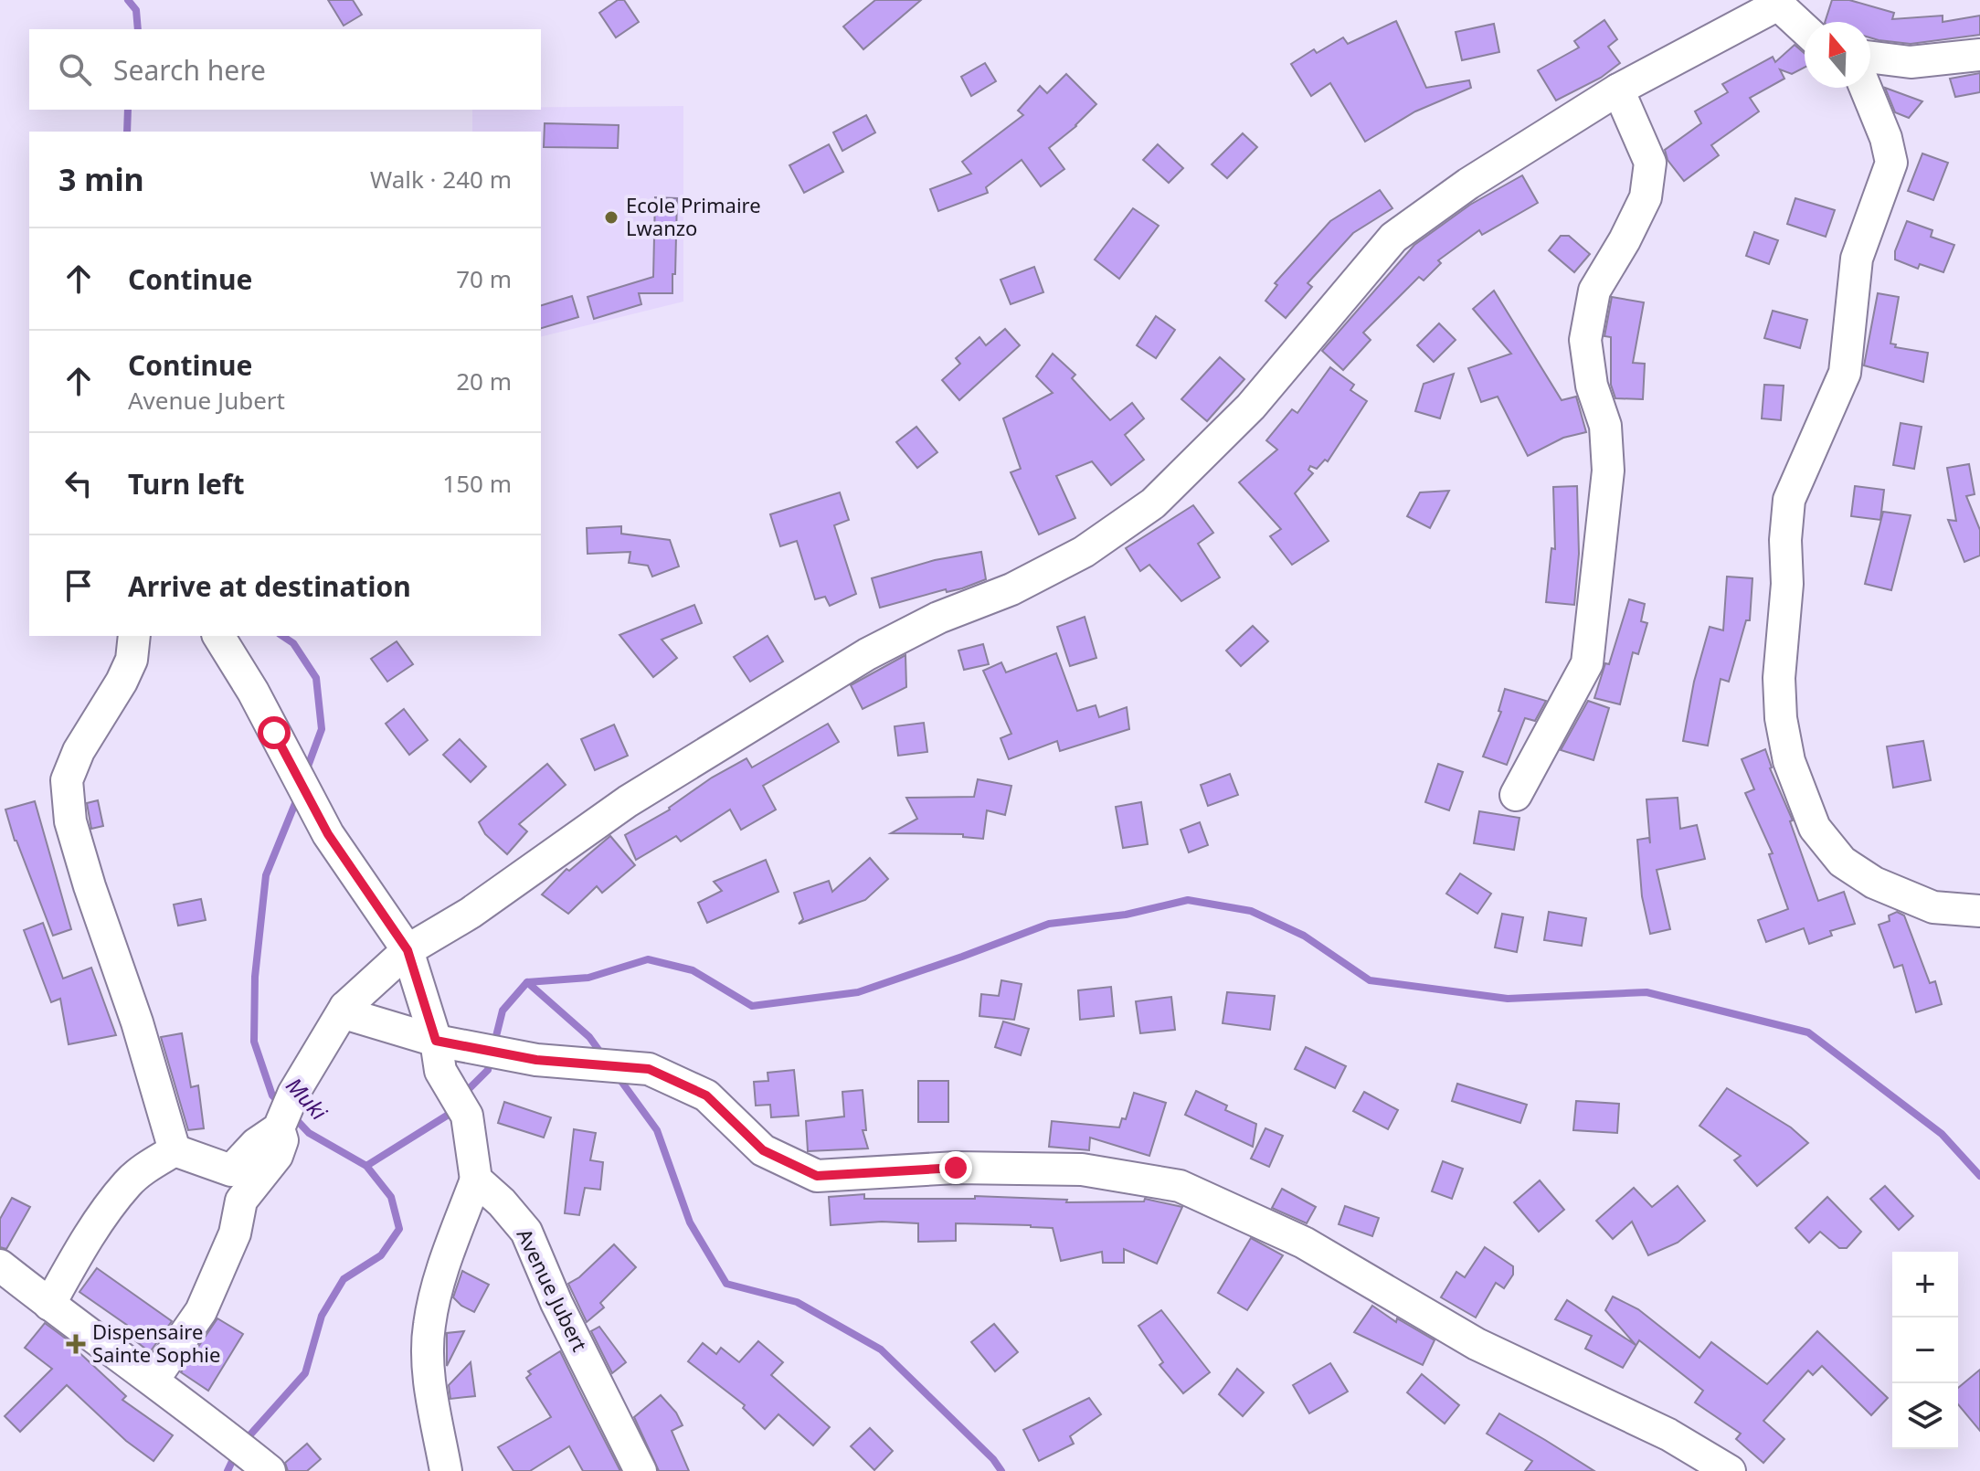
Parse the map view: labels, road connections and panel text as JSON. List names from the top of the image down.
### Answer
{
  "streets": {
    "street": ["Avenue Jubert"]
  },
  "water": ["Muki"],
  "places": {
    "other": ["Ecole Primaire Lwanzo"],
    "health": ["Dispensaire Sainte Sophie"]
  },
  "north": "top",
  "page": {
    "search": "Search here",
    "heading": ["3 min", "Walk · 240 m"],
    "list": [
      ["Continue", "70 m"],
      ["Continue", "Avenue Jubert", "20 m"],
      ["Turn left", "150 m"],
      "Arrive at destination"
    ],
    "map_buttons": ["+", "−"]
  }
}
